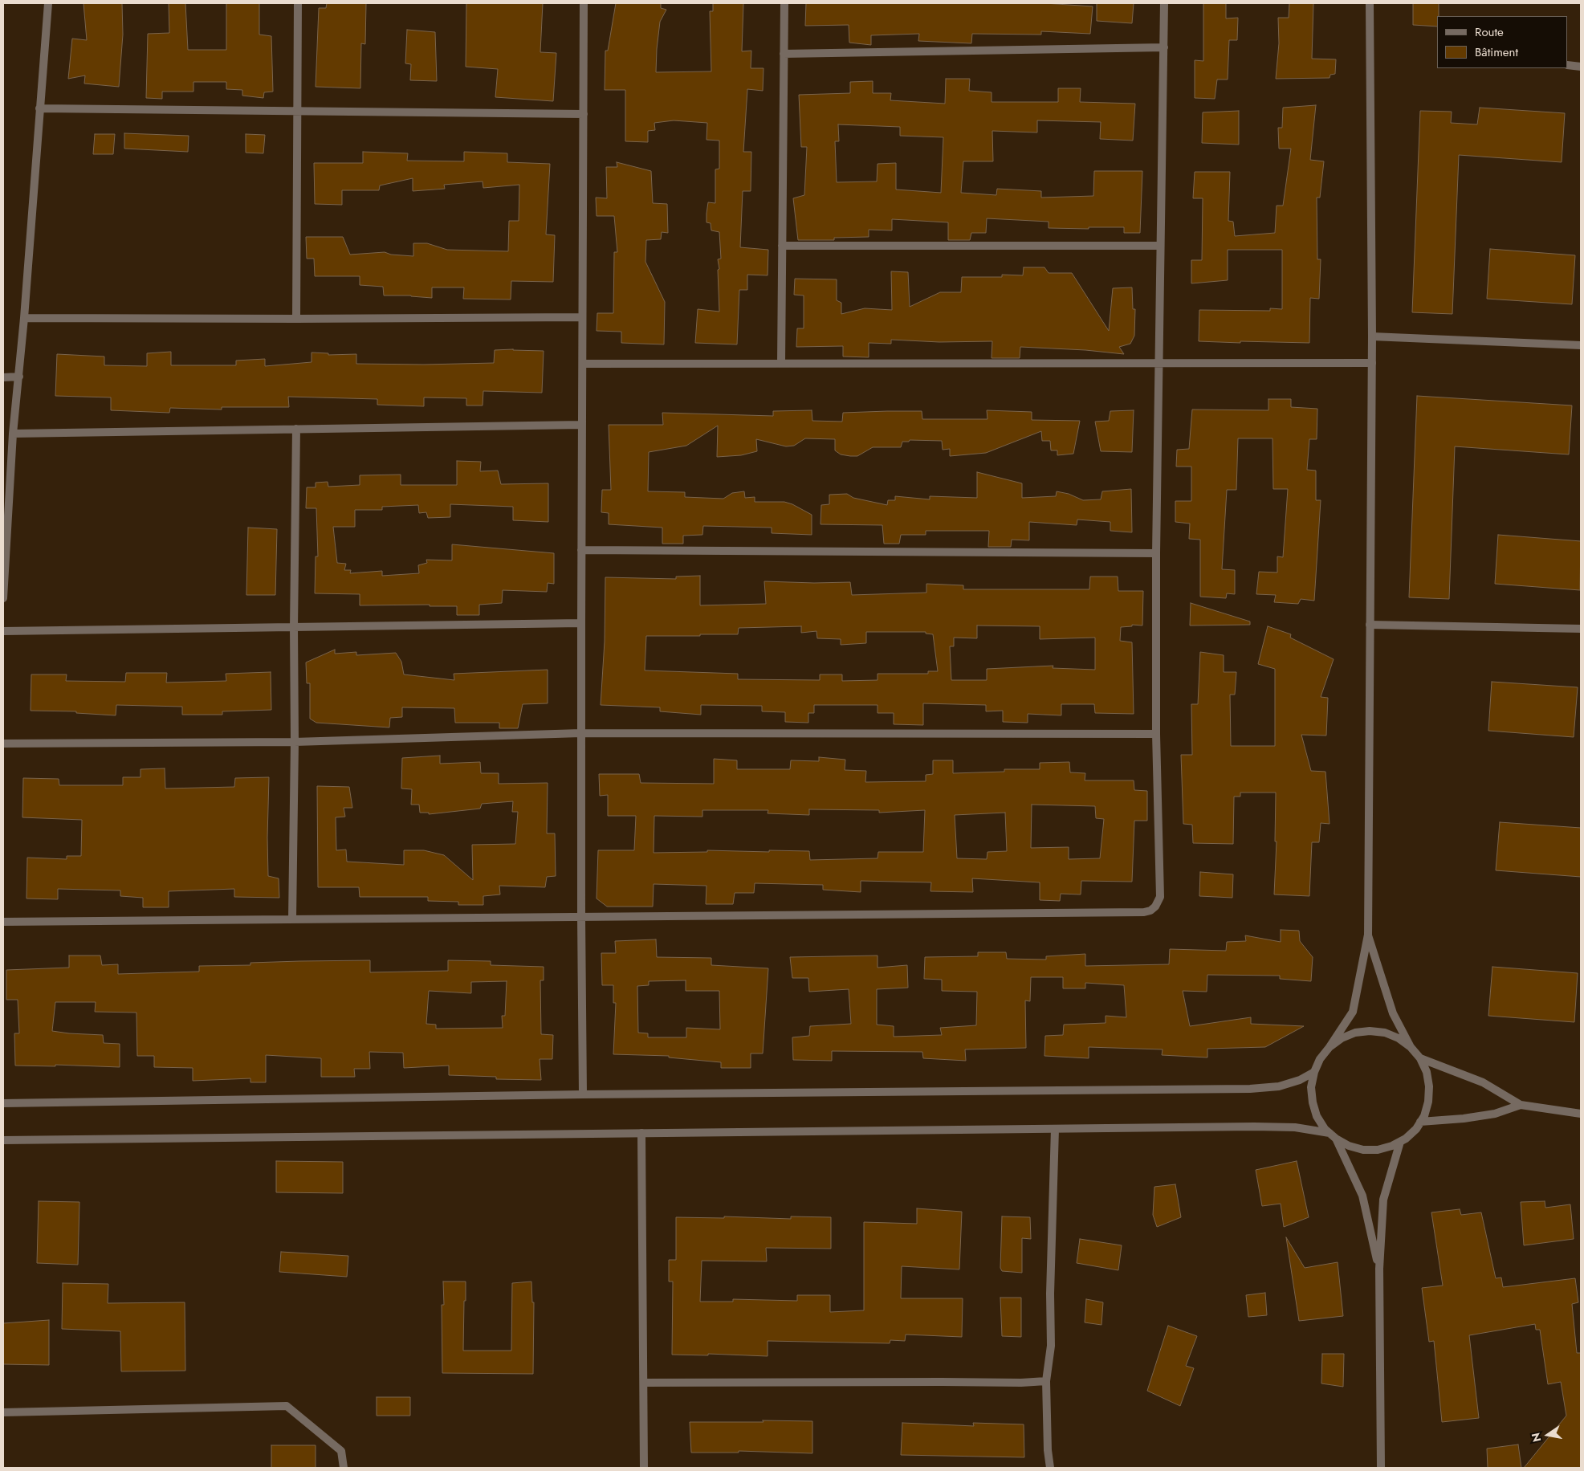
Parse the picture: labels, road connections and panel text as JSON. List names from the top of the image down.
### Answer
{
  "legend": ["Route", "Bâtiment"],
  "north": "left"
}
